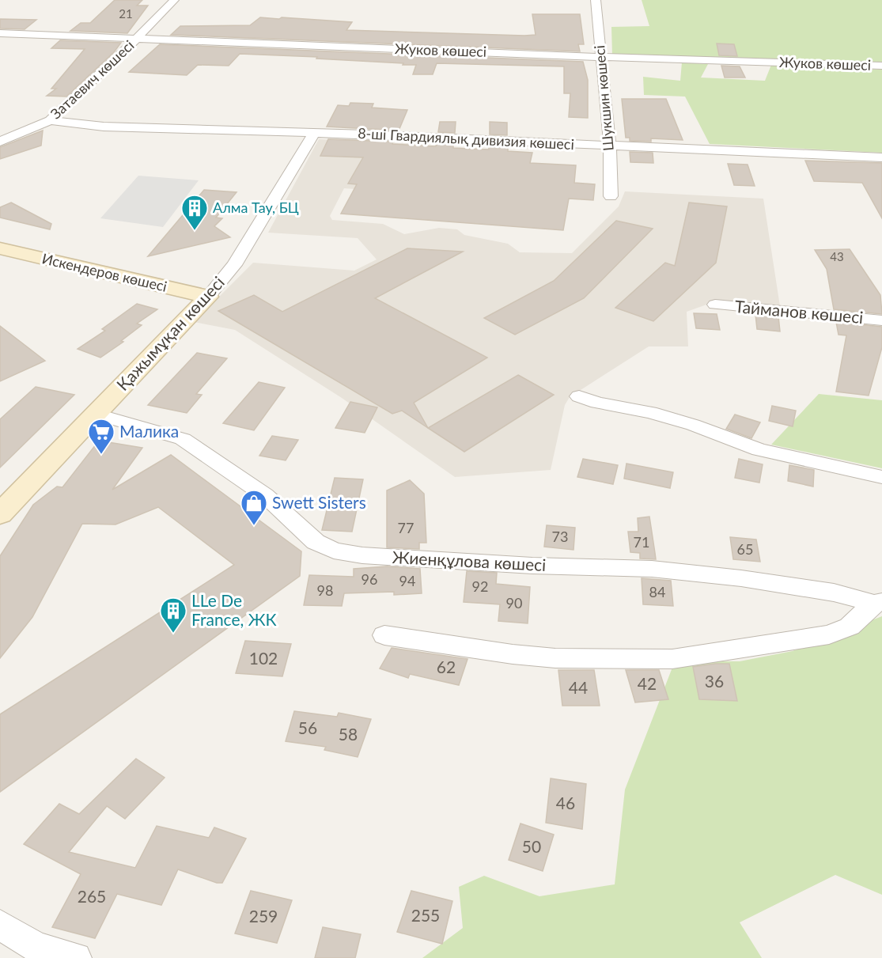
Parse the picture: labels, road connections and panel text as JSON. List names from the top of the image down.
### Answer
{
  "streets": {
    "street": [
      "Жуков көшесі",
      "Затаевич көшесі",
      "Шукшин көшесі",
      "8-ші Гвардиялық дивизия көшесі",
      "Искендеров көшесі",
      "Тайманов көшесі",
      "Қажымұқан көшесі",
      "Жиенқұлова көшесі"
    ]
  },
  "crossings": [
    ["Жуков көшесі", "Затаевич көшесі"],
    ["Жуков көшесі", "Шукшин көшесі"],
    ["Затаевич көшесі", "8-ші Гвардиялық дивизия көшесі"],
    ["Шукшин көшесі", "8-ші Гвардиялық дивизия көшесі"],
    ["8-ші Гвардиялық дивизия көшесі", "Қажымұқан көшесі"],
    ["Искендеров көшесі", "Қажымұқан көшесі"],
    ["Қажымұқан көшесі", "Жиенқұлова көшесі"]
  ],
  "places": {
    "building": ["Алма Тау, БЦ", "LLe De France, ЖК"],
    "supermarket": ["Малика"],
    "shop": ["Swett Sisters"]
  },
  "house_numbers": [
    "21",
    "43",
    "77",
    "73",
    "71",
    "65",
    "96",
    "94",
    "92",
    "98",
    "84",
    "90",
    "102",
    "62",
    "36",
    "42",
    "44",
    "56",
    "58",
    "46",
    "50",
    "265",
    "255",
    "259"
  ]
}
